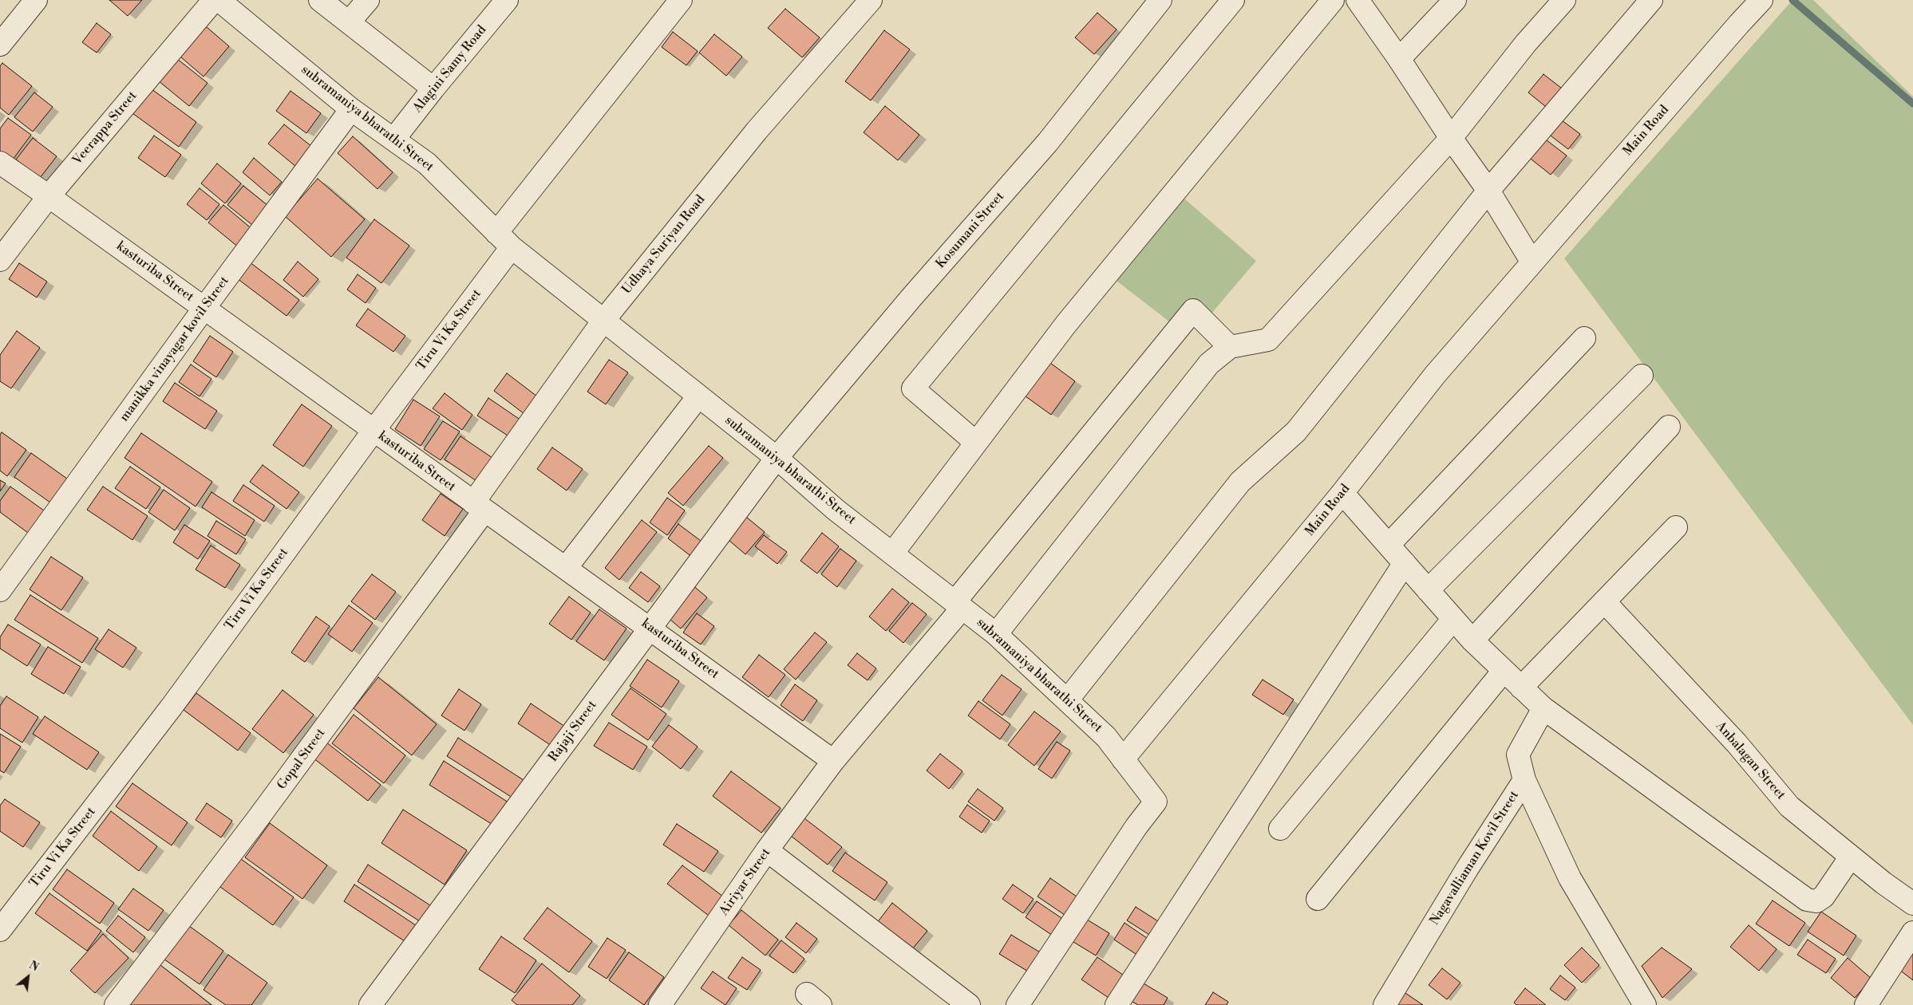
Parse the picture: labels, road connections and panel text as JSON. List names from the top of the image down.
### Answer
{
  "streets": {
    "street": [
      "Alagini Samy Road",
      "subramaniya bharathi Street",
      "Veerappa Street",
      "Main Road",
      "Kosumani Street",
      "Udhaya Suriyan Road",
      "kasturiba Street",
      "Tiru Vi Ka Street",
      "manikka vinayagar kovil Street",
      "Rajaji Street",
      "Gopal Street",
      "Anbalagan Street",
      "Nagavalliaman Kovil Street",
      "Airiyar Street"
    ]
  },
  "crossings": [
    ["Alagini Samy Road", "subramaniya bharathi Street"],
    ["subramaniya bharathi Street", "Veerappa Street"],
    ["subramaniya bharathi Street", "Main Road"],
    ["subramaniya bharathi Street", "Kosumani Street"],
    ["subramaniya bharathi Street", "Udhaya Suriyan Road"],
    ["subramaniya bharathi Street", "Tiru Vi Ka Street"],
    ["subramaniya bharathi Street", "manikka vinayagar kovil Street"],
    ["subramaniya bharathi Street", "Rajaji Street"],
    ["subramaniya bharathi Street", "Airiyar Street"],
    ["Veerappa Street", "kasturiba Street"],
    ["Kosumani Street", "Rajaji Street"],
    ["Udhaya Suriyan Road", "kasturiba Street"],
    ["Udhaya Suriyan Road", "Gopal Street"],
    ["kasturiba Street", "Tiru Vi Ka Street"],
    ["kasturiba Street", "manikka vinayagar kovil Street"],
    ["kasturiba Street", "Rajaji Street"],
    ["kasturiba Street", "Gopal Street"],
    ["kasturiba Street", "Airiyar Street"]
  ],
  "north": "top right"
}
